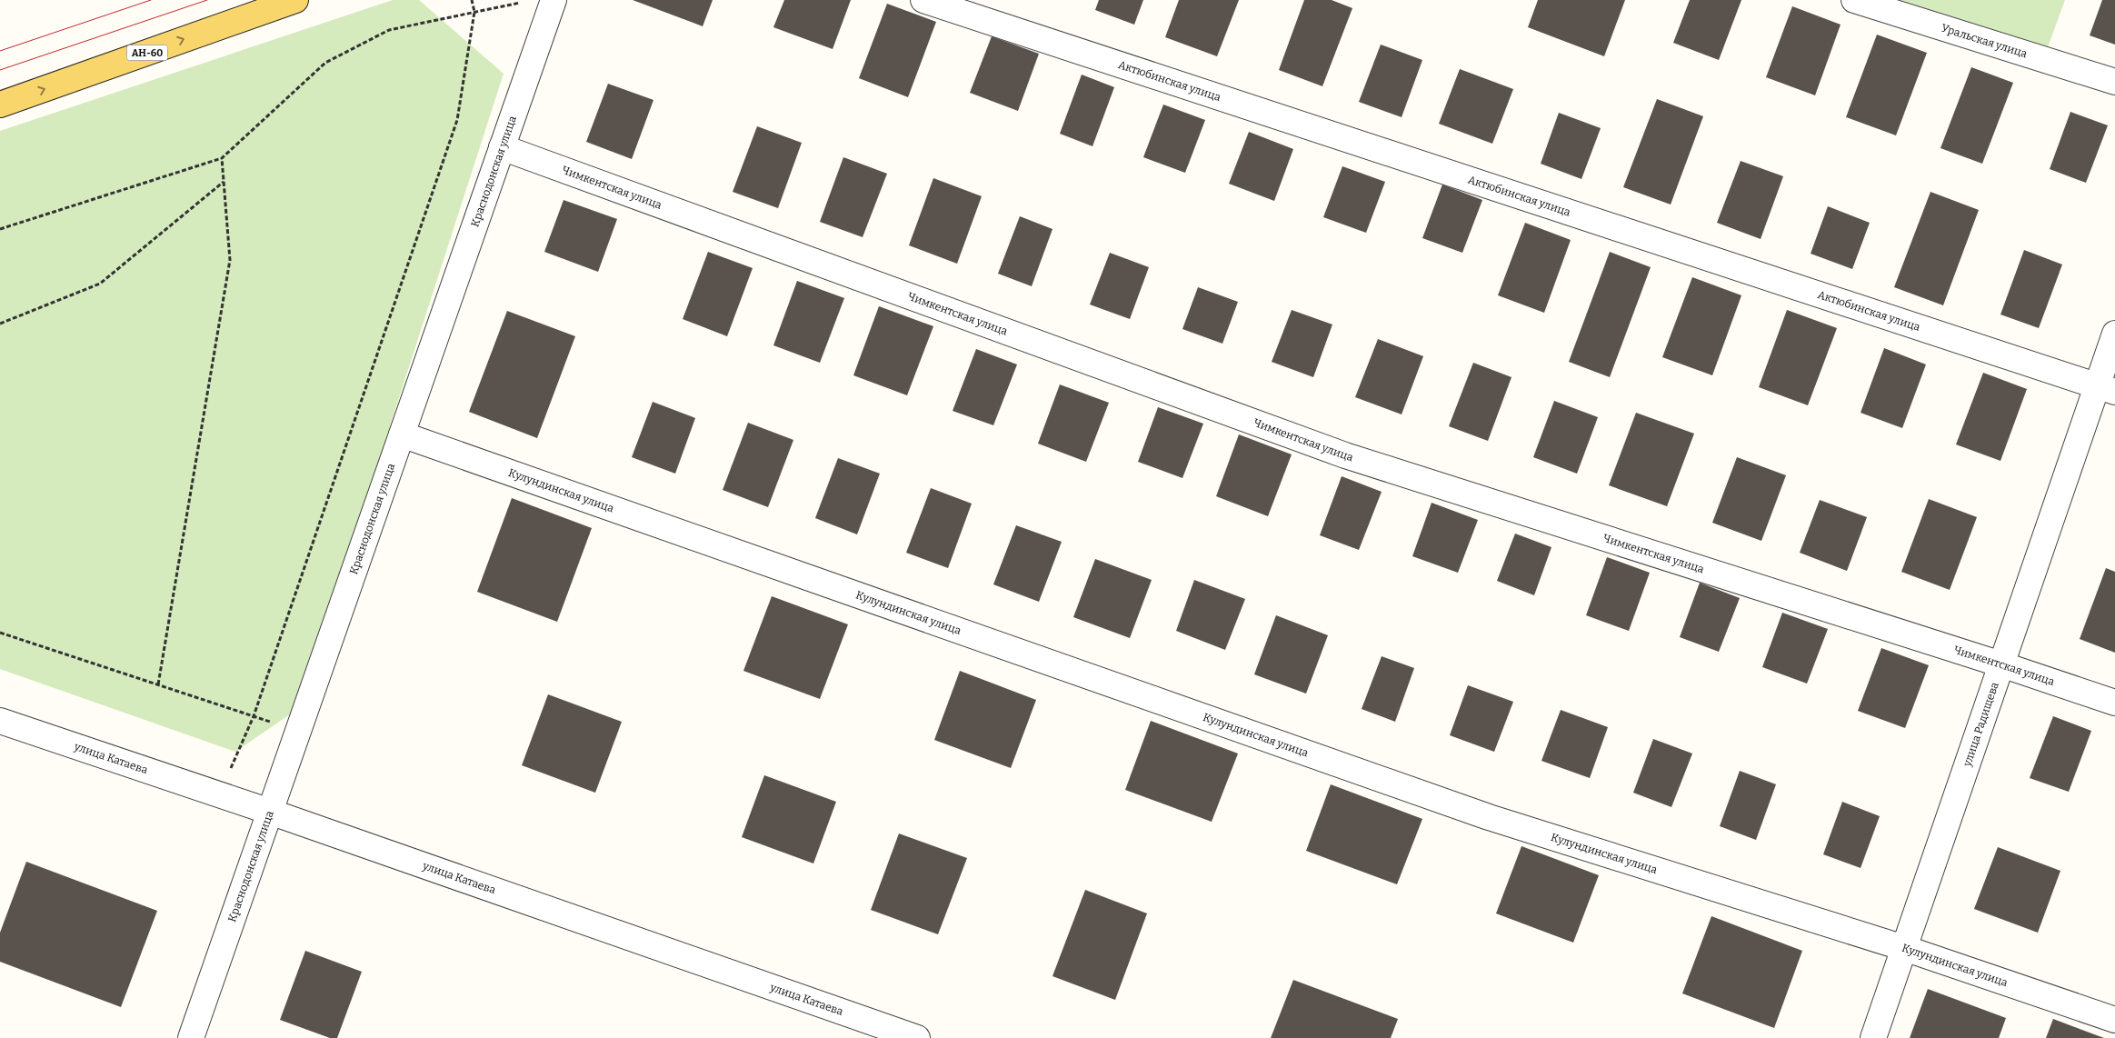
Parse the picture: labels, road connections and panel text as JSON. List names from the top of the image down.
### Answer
{
  "streets": {
    "main road": ["АН-60"],
    "street": [
      "Уральская улица",
      "Актюбинская улица",
      "Краснодонская улица",
      "Чимкентская улица",
      "Кулундинская улица",
      "улица Радищева",
      "улица Катаева"
    ]
  },
  "crossings": [
    ["Актюбинская улица", "улица Радищева"],
    ["Краснодонская улица", "Чимкентская улица"],
    ["Краснодонская улица", "Кулундинская улица"],
    ["Краснодонская улица", "улица Катаева"],
    ["Чимкентская улица", "улица Радищева"],
    ["Кулундинская улица", "улица Радищева"]
  ]
}
